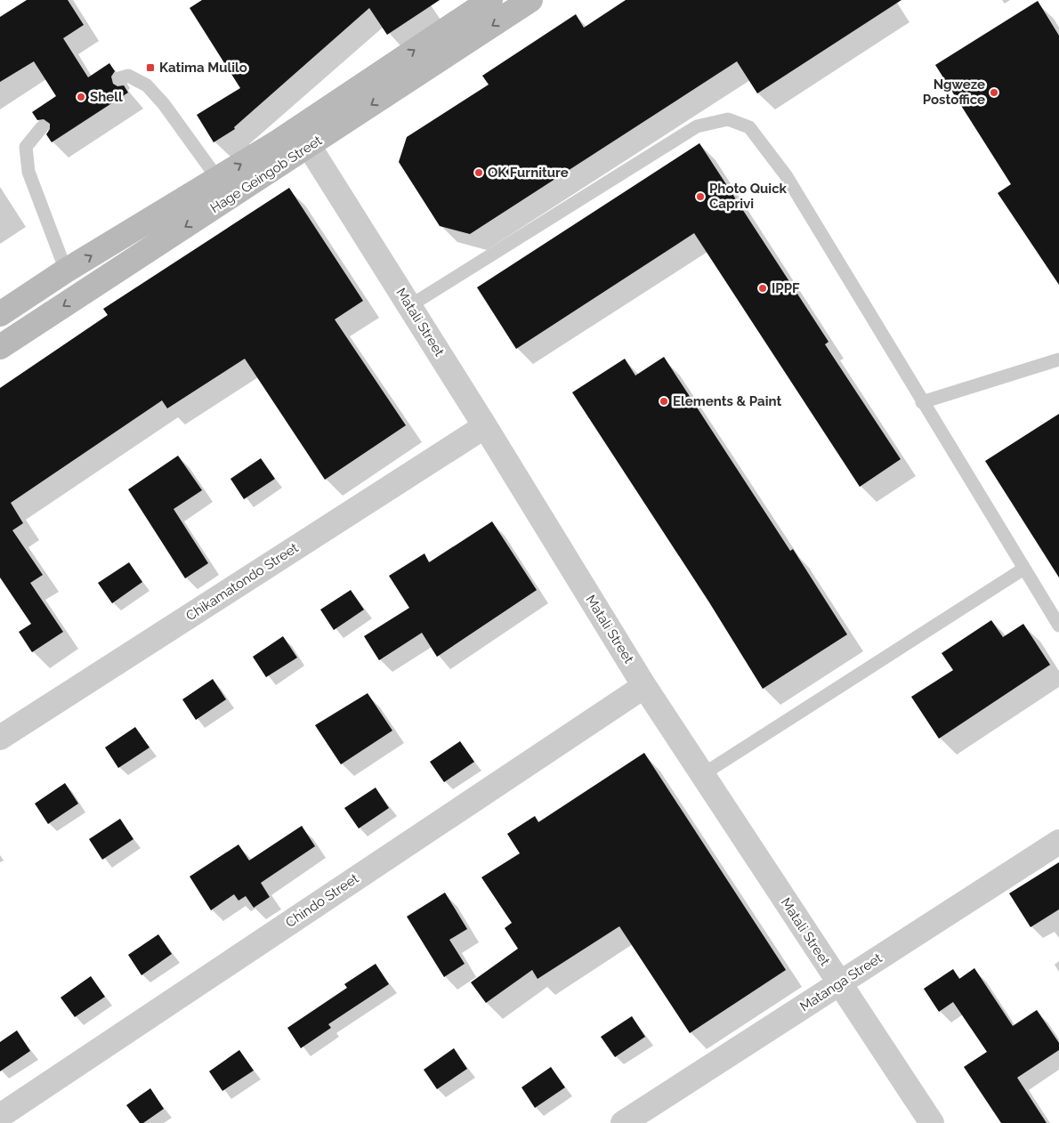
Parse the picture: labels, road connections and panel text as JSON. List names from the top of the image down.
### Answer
{
  "streets": {
    "street": [
      "Hage Geingob Street",
      "Matali Street",
      "Chikamatondo Street",
      "Chindo Street",
      "Matanga Street"
    ]
  },
  "crossings": [
    ["Hage Geingob Street", "Matali Street"],
    ["Matali Street", "Chikamatondo Street"],
    ["Matali Street", "Chindo Street"],
    ["Matali Street", "Matanga Street"]
  ],
  "places": {
    "transit": ["Katima Mulilo"],
    "other": [
      "Ngweze Postoffice",
      "Shell",
      "OK Furniture",
      "Photo Quick Caprivi",
      "IPPF",
      "Elements & Paint"
    ]
  }
}
